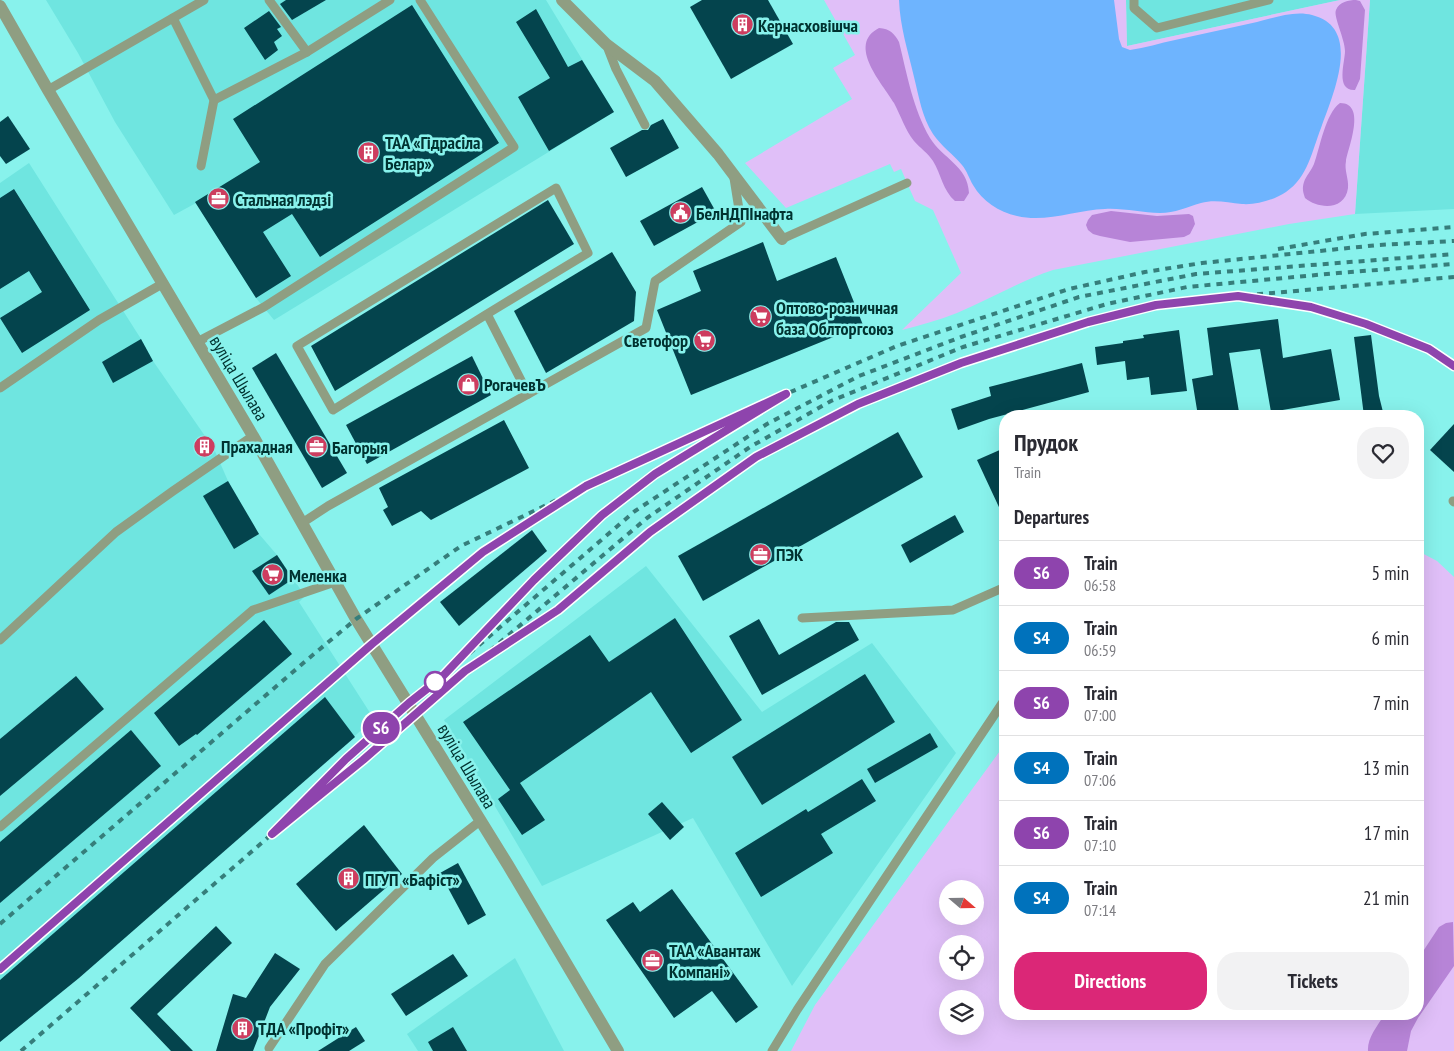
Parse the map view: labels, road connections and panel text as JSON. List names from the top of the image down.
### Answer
{
  "streets": {
    "street": ["вуліца Шылава"]
  },
  "places": {
    "building": [
      "Кернасховішча",
      "ТАА «Гідрасіла Белар»",
      "Прахадная",
      "ПГУП «Бафіст»",
      "ТДА «Профіт»"
    ],
    "office": [
      "Стальная лэдзі",
      "Багорыя",
      "ПЭК",
      "ТАА «Авантаж Компані»"
    ],
    "public building": ["БелНДПІнафта"],
    "supermarket": ["Оптово-розничная база Облторгсоюз", "Светофор", "Меленка"],
    "shop": ["РогачевЪ"]
  },
  "north": "right",
  "page": {
    "on_map": "S6",
    "heading": [
      ["Прудок", "Train"],
      "Departures"
    ],
    "list": [
      {
        "mark": "S6",
        "name": "Train",
        "note": "06:58",
        "value": "5 min"
      },
      {
        "mark": "S4",
        "name": "Train",
        "note": "06:59",
        "value": "6 min"
      },
      {
        "mark": "S6",
        "name": "Train",
        "note": "07:00",
        "value": "7 min"
      },
      {
        "mark": "S4",
        "name": "Train",
        "note": "07:06",
        "value": "13 min"
      },
      {
        "mark": "S6",
        "name": "Train",
        "note": "07:10",
        "value": "17 min"
      },
      {
        "mark": "S4",
        "name": "Train",
        "note": "07:14",
        "value": "21 min"
      }
    ],
    "buttons": ["Directions", "Tickets"]
  }
}
